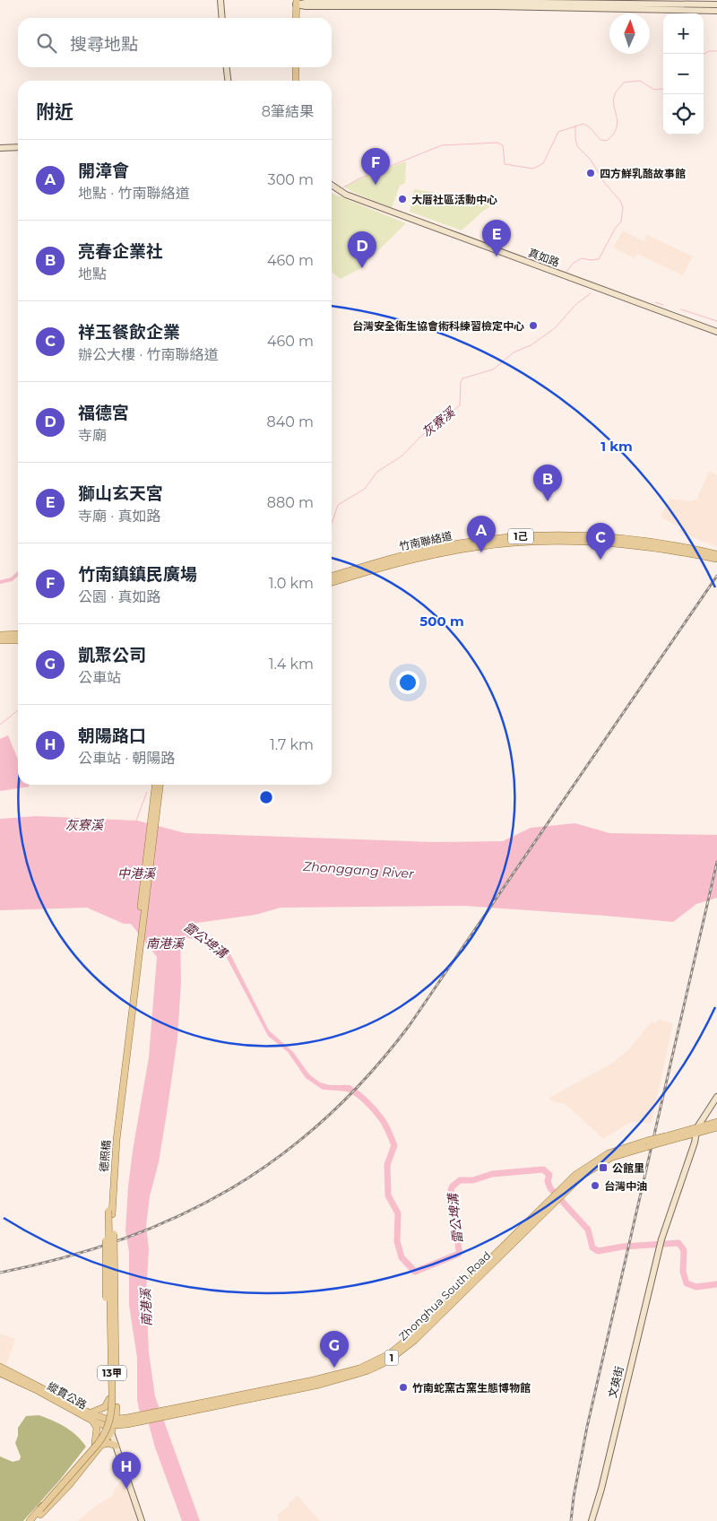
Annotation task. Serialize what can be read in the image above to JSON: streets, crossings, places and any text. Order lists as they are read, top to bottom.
{
  "streets": {
    "main road": [
      "1己",
      "竹南聯絡道",
      "德照橋",
      "Zhonghua South Road",
      "1",
      "13甲",
      "縱貫公路"
    ],
    "street": ["真如路", "文英街"]
  },
  "crossings": [
    ["德照橋", "13甲"],
    ["Zhonghua South Road", "1"],
    ["Zhonghua South Road", "文英街"],
    ["Zhonghua South Road", "縱貫公路"],
    ["1", "文英街"]
  ],
  "water": [
    "灰寮溪",
    "Zhonggang River",
    "中港溪",
    "雷公埤溝",
    "南港溪"
  ],
  "places": {
    "other": [
      "四方鮮乳酪故事館",
      "大厝社區活動中心",
      "台灣安全衛生協會術科練習檢定中心",
      "台灣中油",
      "竹南蛇窯古窯生態博物館"
    ],
    "transit": ["公館里"]
  },
  "north": "top",
  "page": {
    "map_buttons": ["+", "−"],
    "search": "搜尋地點",
    "heading": ["附近", "8筆結果"],
    "list": [
      {
        "mark": "A",
        "name": "開漳會",
        "note": "地點 · 竹南聯絡道",
        "value": "300 m"
      },
      {
        "mark": "B",
        "name": "亮春企業社",
        "note": "地點",
        "value": "460 m"
      },
      {
        "mark": "C",
        "name": "祥玉餐飲企業",
        "note": "辦公大樓 · 竹南聯絡道",
        "value": "460 m"
      },
      {
        "mark": "D",
        "name": "福德宮",
        "note": "寺廟",
        "value": "840 m"
      },
      {
        "mark": "E",
        "name": "獅山玄天宮",
        "note": "寺廟 · 真如路",
        "value": "880 m"
      },
      {
        "mark": "F",
        "name": "竹南鎮鎮民廣場",
        "note": "公園 · 真如路",
        "value": "1.0 km"
      },
      {
        "mark": "G",
        "name": "凱聚公司",
        "note": "公車站",
        "value": "1.4 km"
      },
      {
        "mark": "H",
        "name": "朝陽路口",
        "note": "公車站 · 朝陽路",
        "value": "1.7 km"
      }
    ],
    "pins": [
      "F",
      "E",
      "D",
      "B",
      "A",
      "C",
      "G",
      "H"
    ]
  },
  "rings": ["1 km", "500 m"]
}
